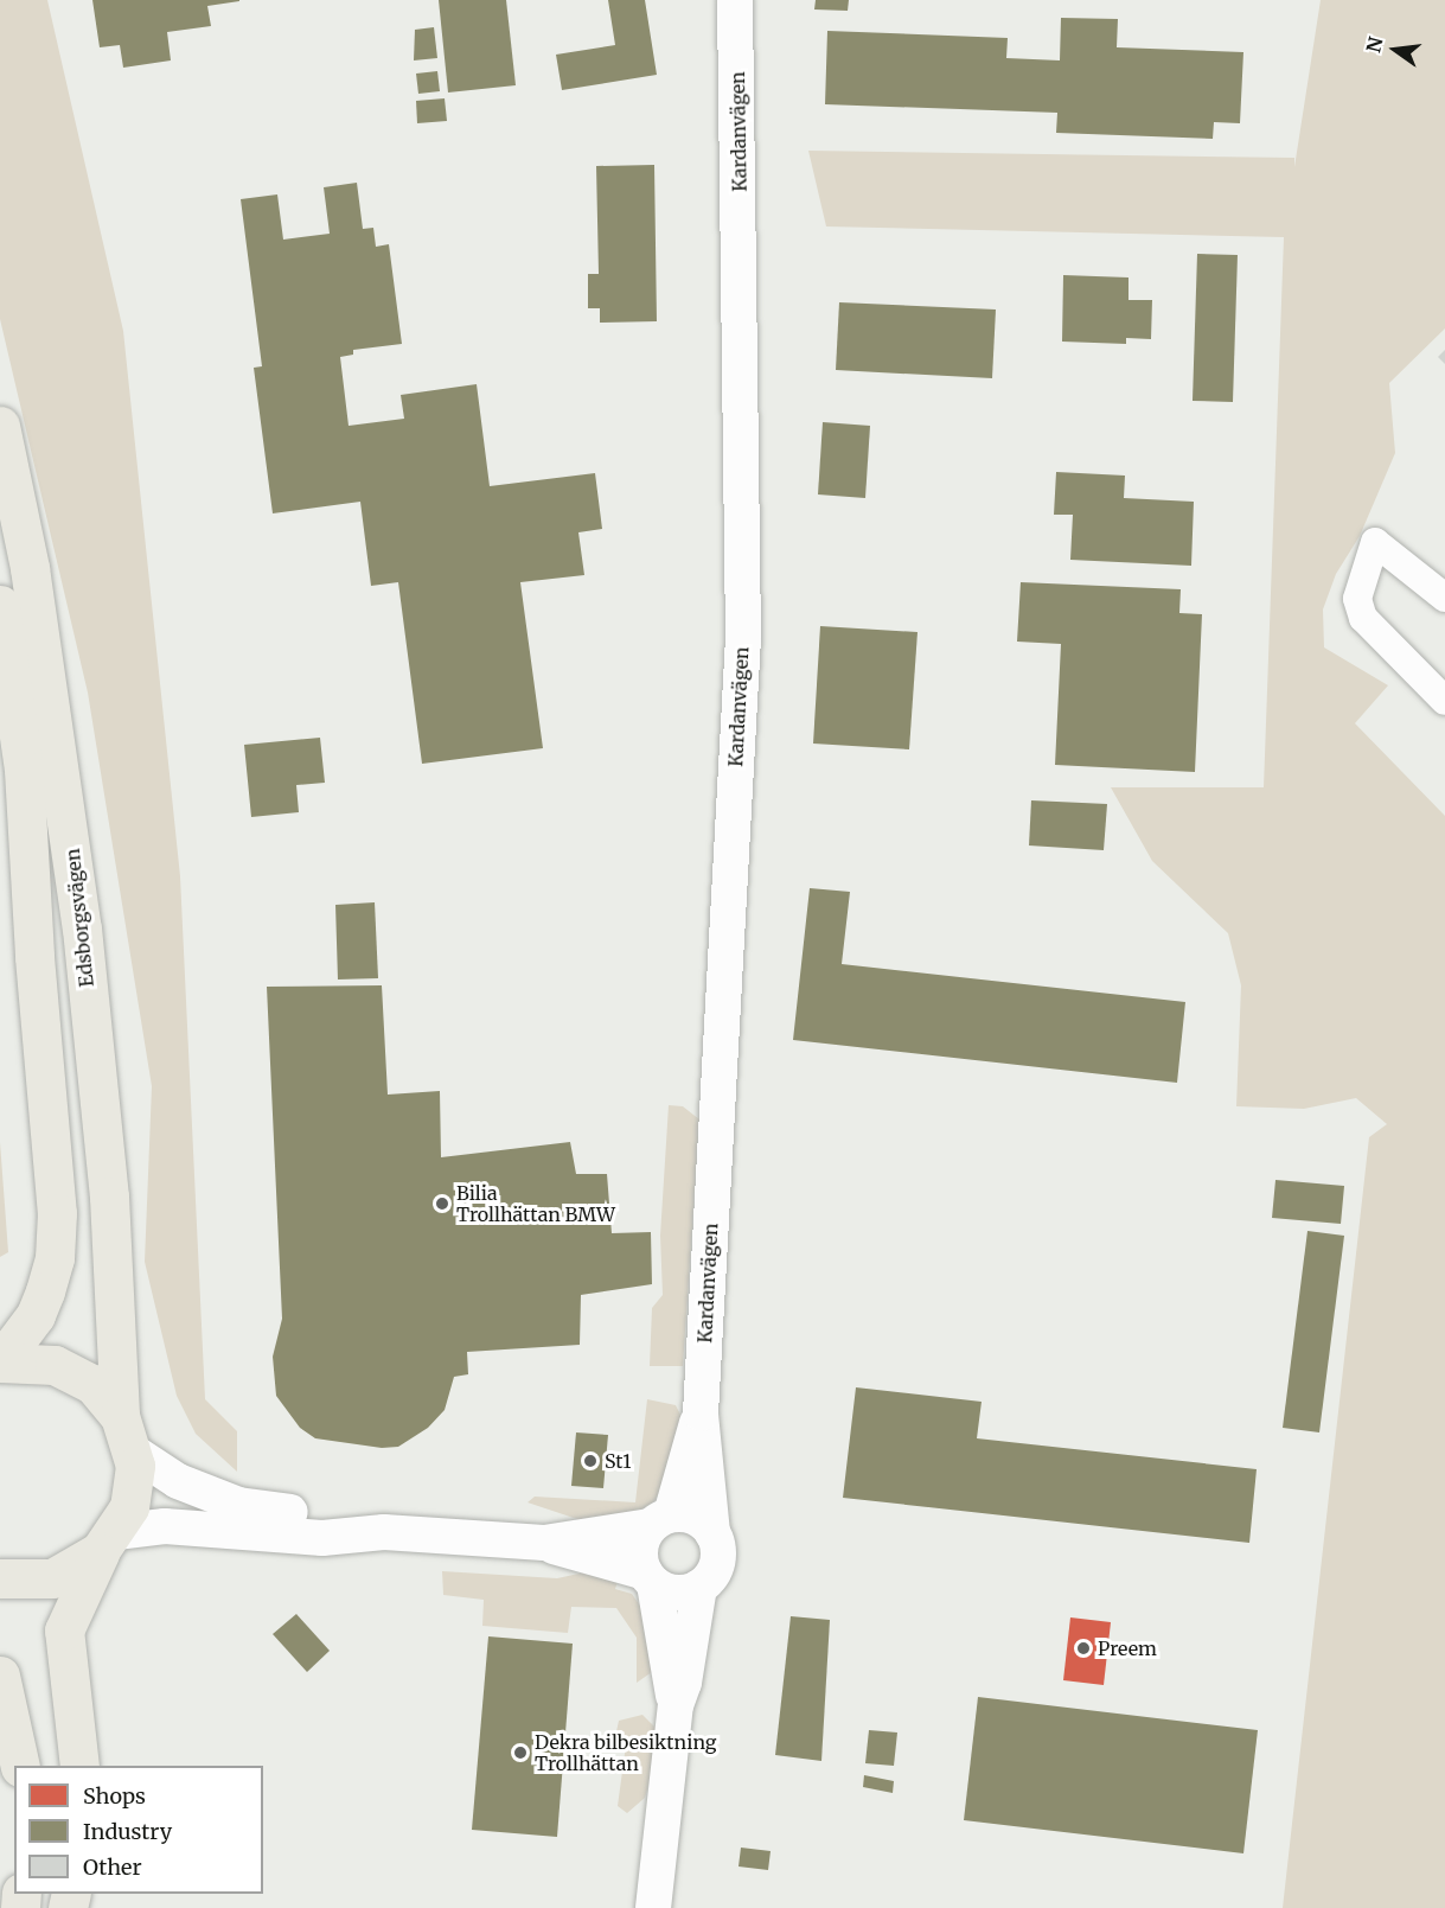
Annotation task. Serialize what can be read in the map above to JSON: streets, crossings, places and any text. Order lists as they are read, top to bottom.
{
  "streets": {
    "highway": ["Edsborgsvägen"],
    "street": ["Kardanvägen"]
  },
  "places": [
    "Bilia Trollhättan BMW",
    "St1",
    "Preem",
    "Dekra bilbesiktning Trollhättan"
  ],
  "legend": ["Shops", "Industry", "Other"],
  "north": "left"
}
